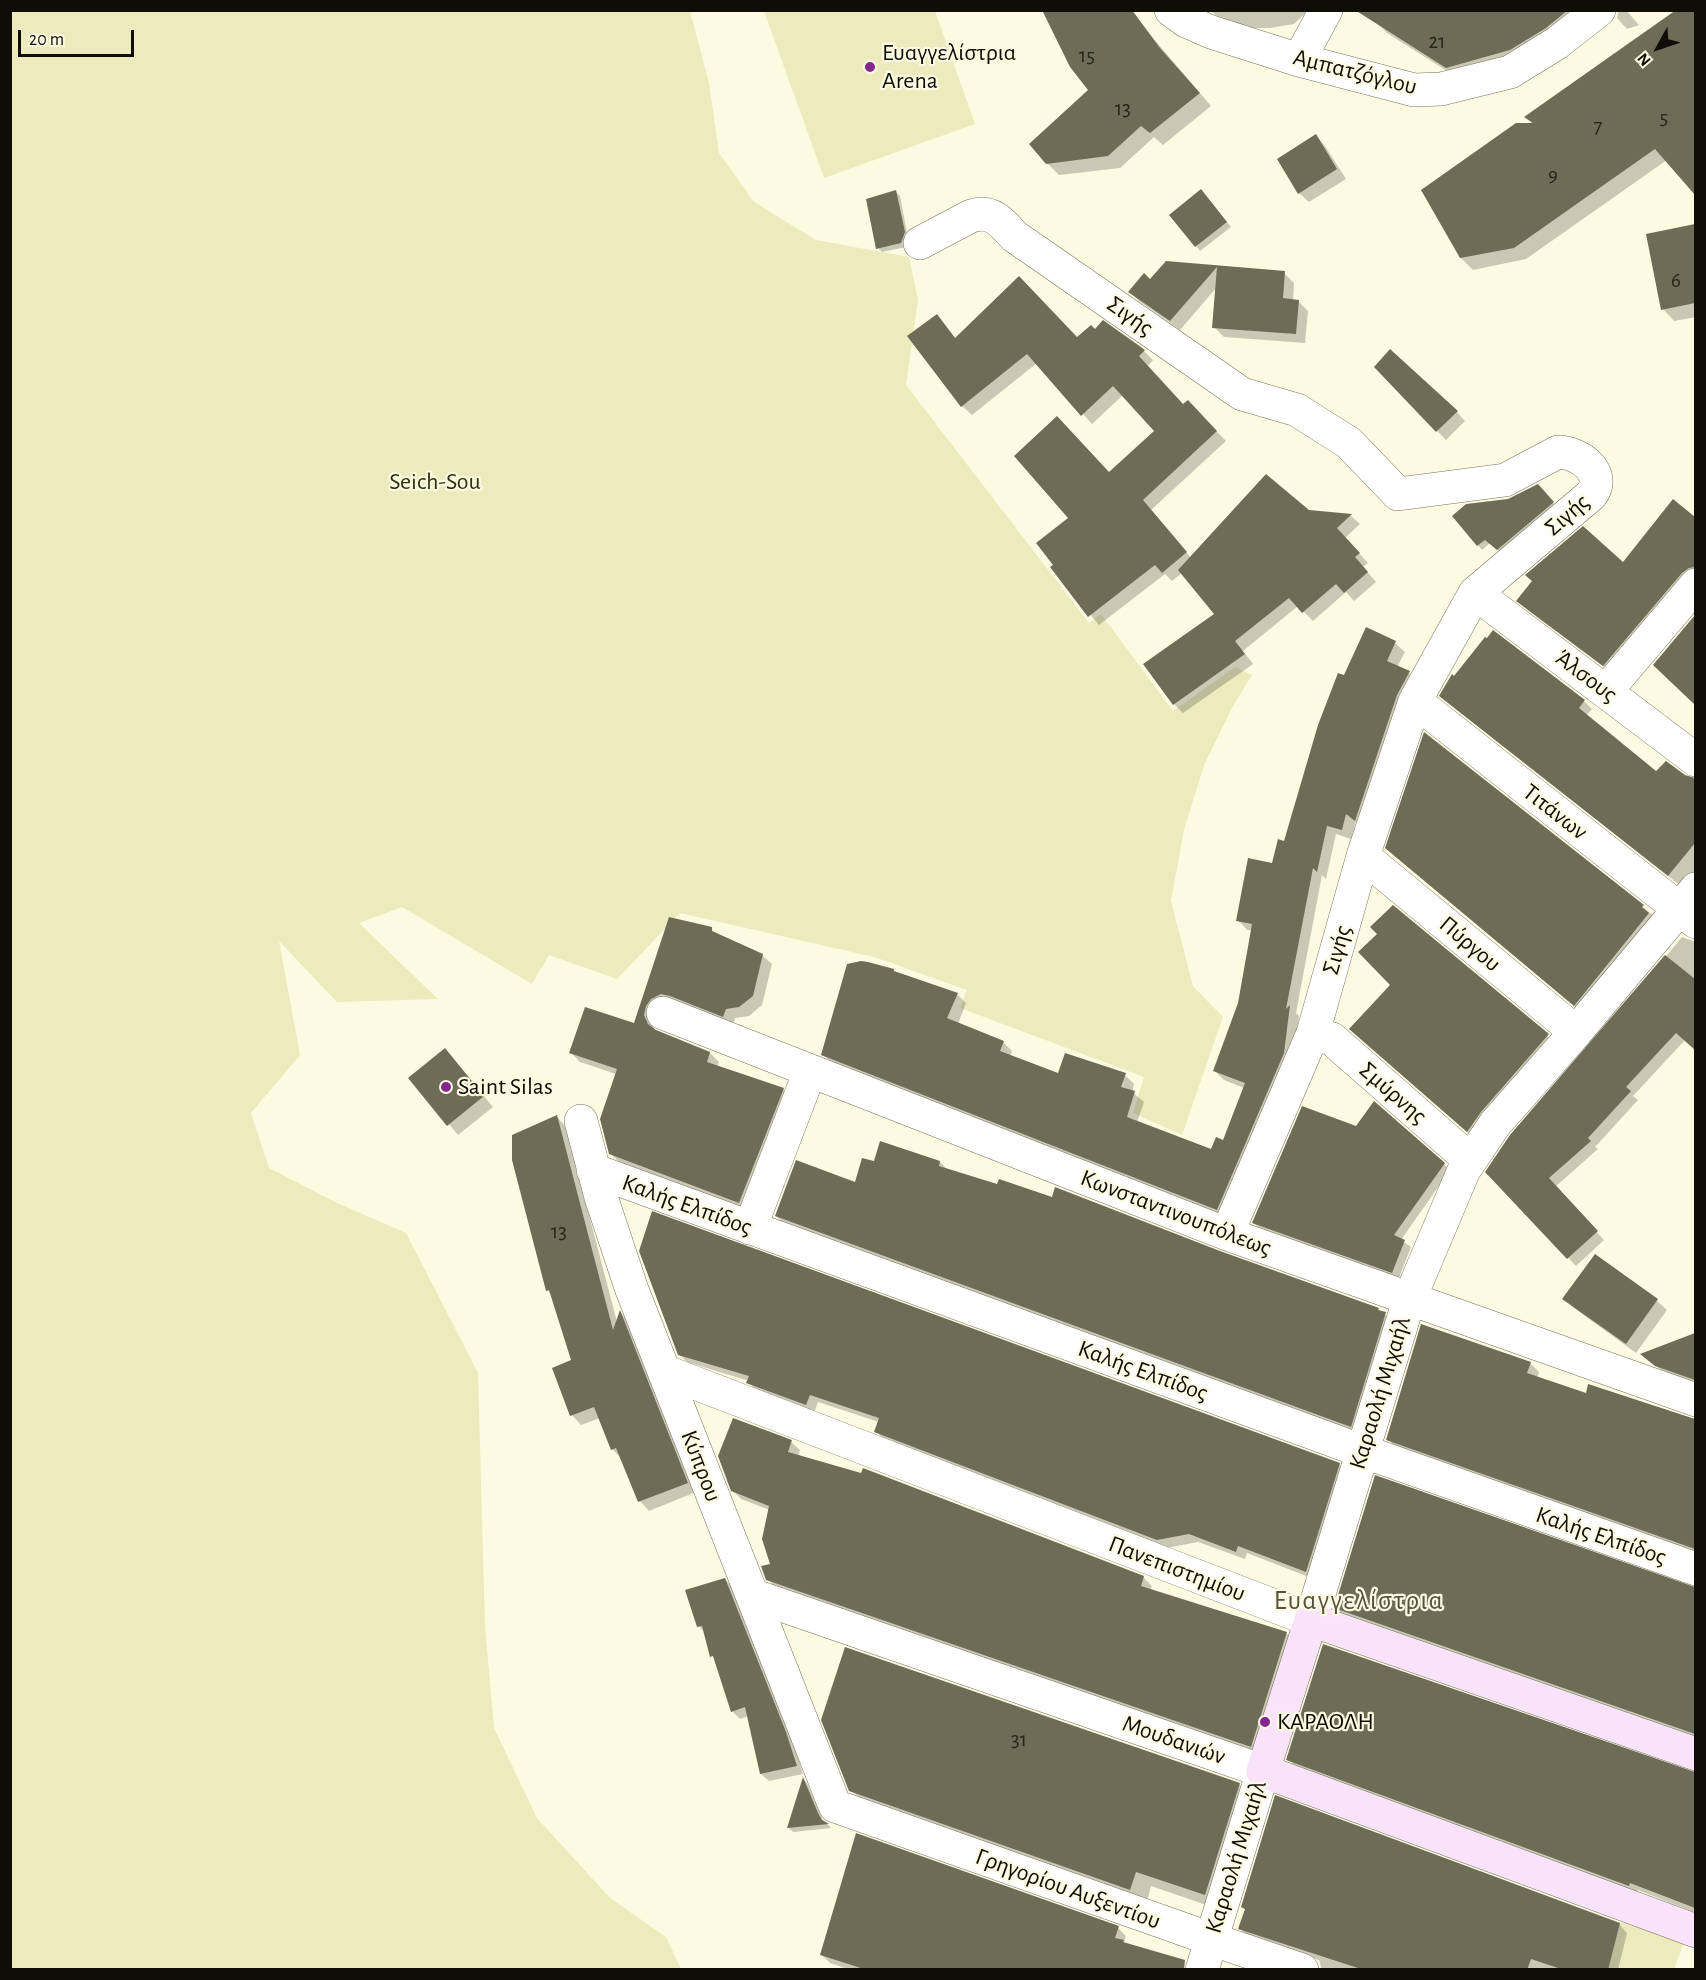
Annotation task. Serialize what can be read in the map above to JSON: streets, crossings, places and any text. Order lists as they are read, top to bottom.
{
  "streets": {
    "street": [
      "Αμπατζόγλου",
      "Σιγής",
      "Άλσους",
      "Τιτάνων",
      "Πύργου",
      "Σμύρνης",
      "Καλής Ελπίδος",
      "Κωνσταντινουπόλεως",
      "Καραολή Μιχαήλ",
      "Κύπρου",
      "Πανεπιστημίου",
      "Μουδανιών",
      "Γρηγορίου Αυξεντίου"
    ]
  },
  "crossings": [
    ["Σιγής", "Άλσους"],
    ["Σιγής", "Τιτάνων"],
    ["Σιγής", "Πύργου"],
    ["Σιγής", "Σμύρνης"],
    ["Σιγής", "Κωνσταντινουπόλεως"],
    ["Τιτάνων", "Καραολή Μιχαήλ"],
    ["Πύργου", "Καραολή Μιχαήλ"],
    ["Σμύρνης", "Καραολή Μιχαήλ"],
    ["Καλής Ελπίδος", "Καραολή Μιχαήλ"],
    ["Καλής Ελπίδος", "Κύπρου"],
    ["Κωνσταντινουπόλεως", "Καραολή Μιχαήλ"],
    ["Καραολή Μιχαήλ", "Πανεπιστημίου"],
    ["Καραολή Μιχαήλ", "Μουδανιών"],
    ["Καραολή Μιχαήλ", "Γρηγορίου Αυξεντίου"],
    ["Κύπρου", "Πανεπιστημίου"],
    ["Κύπρου", "Μουδανιών"],
    ["Κύπρου", "Γρηγορίου Αυξεντίου"]
  ],
  "districts": ["Ευαγγελίστρια"],
  "parks": ["Seich-Sou"],
  "places": ["Ευαγγελίστρια Arena", "Saint Silas", "ΚΑΡΑΟΛΗ"],
  "house_numbers": [
    "21",
    "15",
    "13",
    "5",
    "7",
    "9",
    "6",
    "13",
    "31"
  ],
  "scale_bar": "20 m",
  "north": "bottom left"
}
